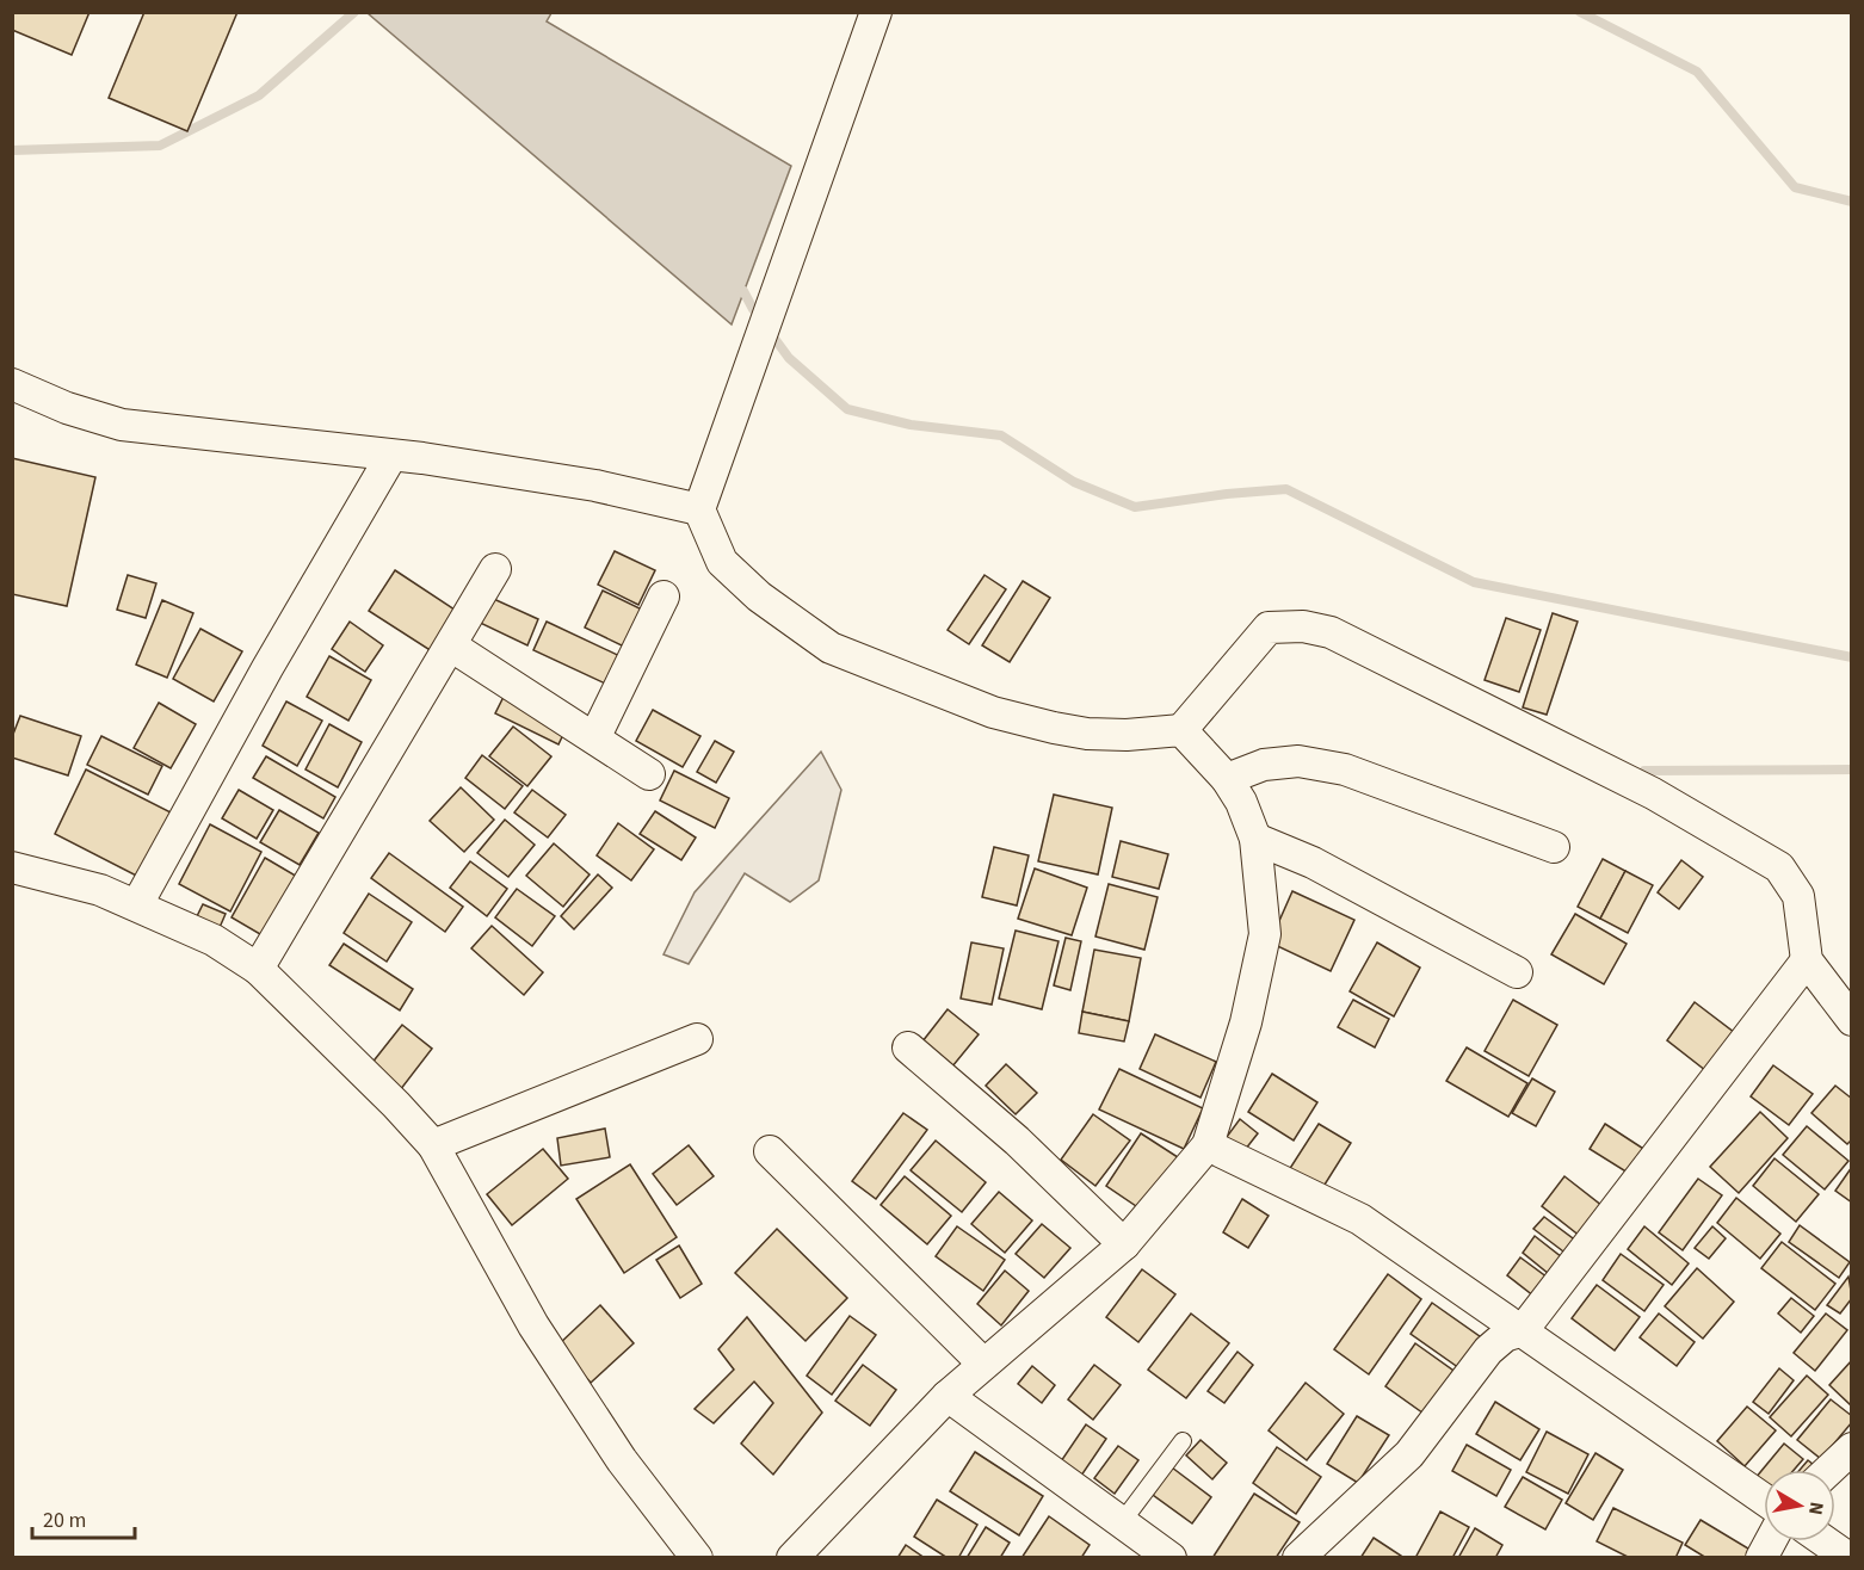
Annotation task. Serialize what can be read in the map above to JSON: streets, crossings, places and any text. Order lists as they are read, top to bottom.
{
  "scale_bar": "20 m",
  "north": "right"
}
